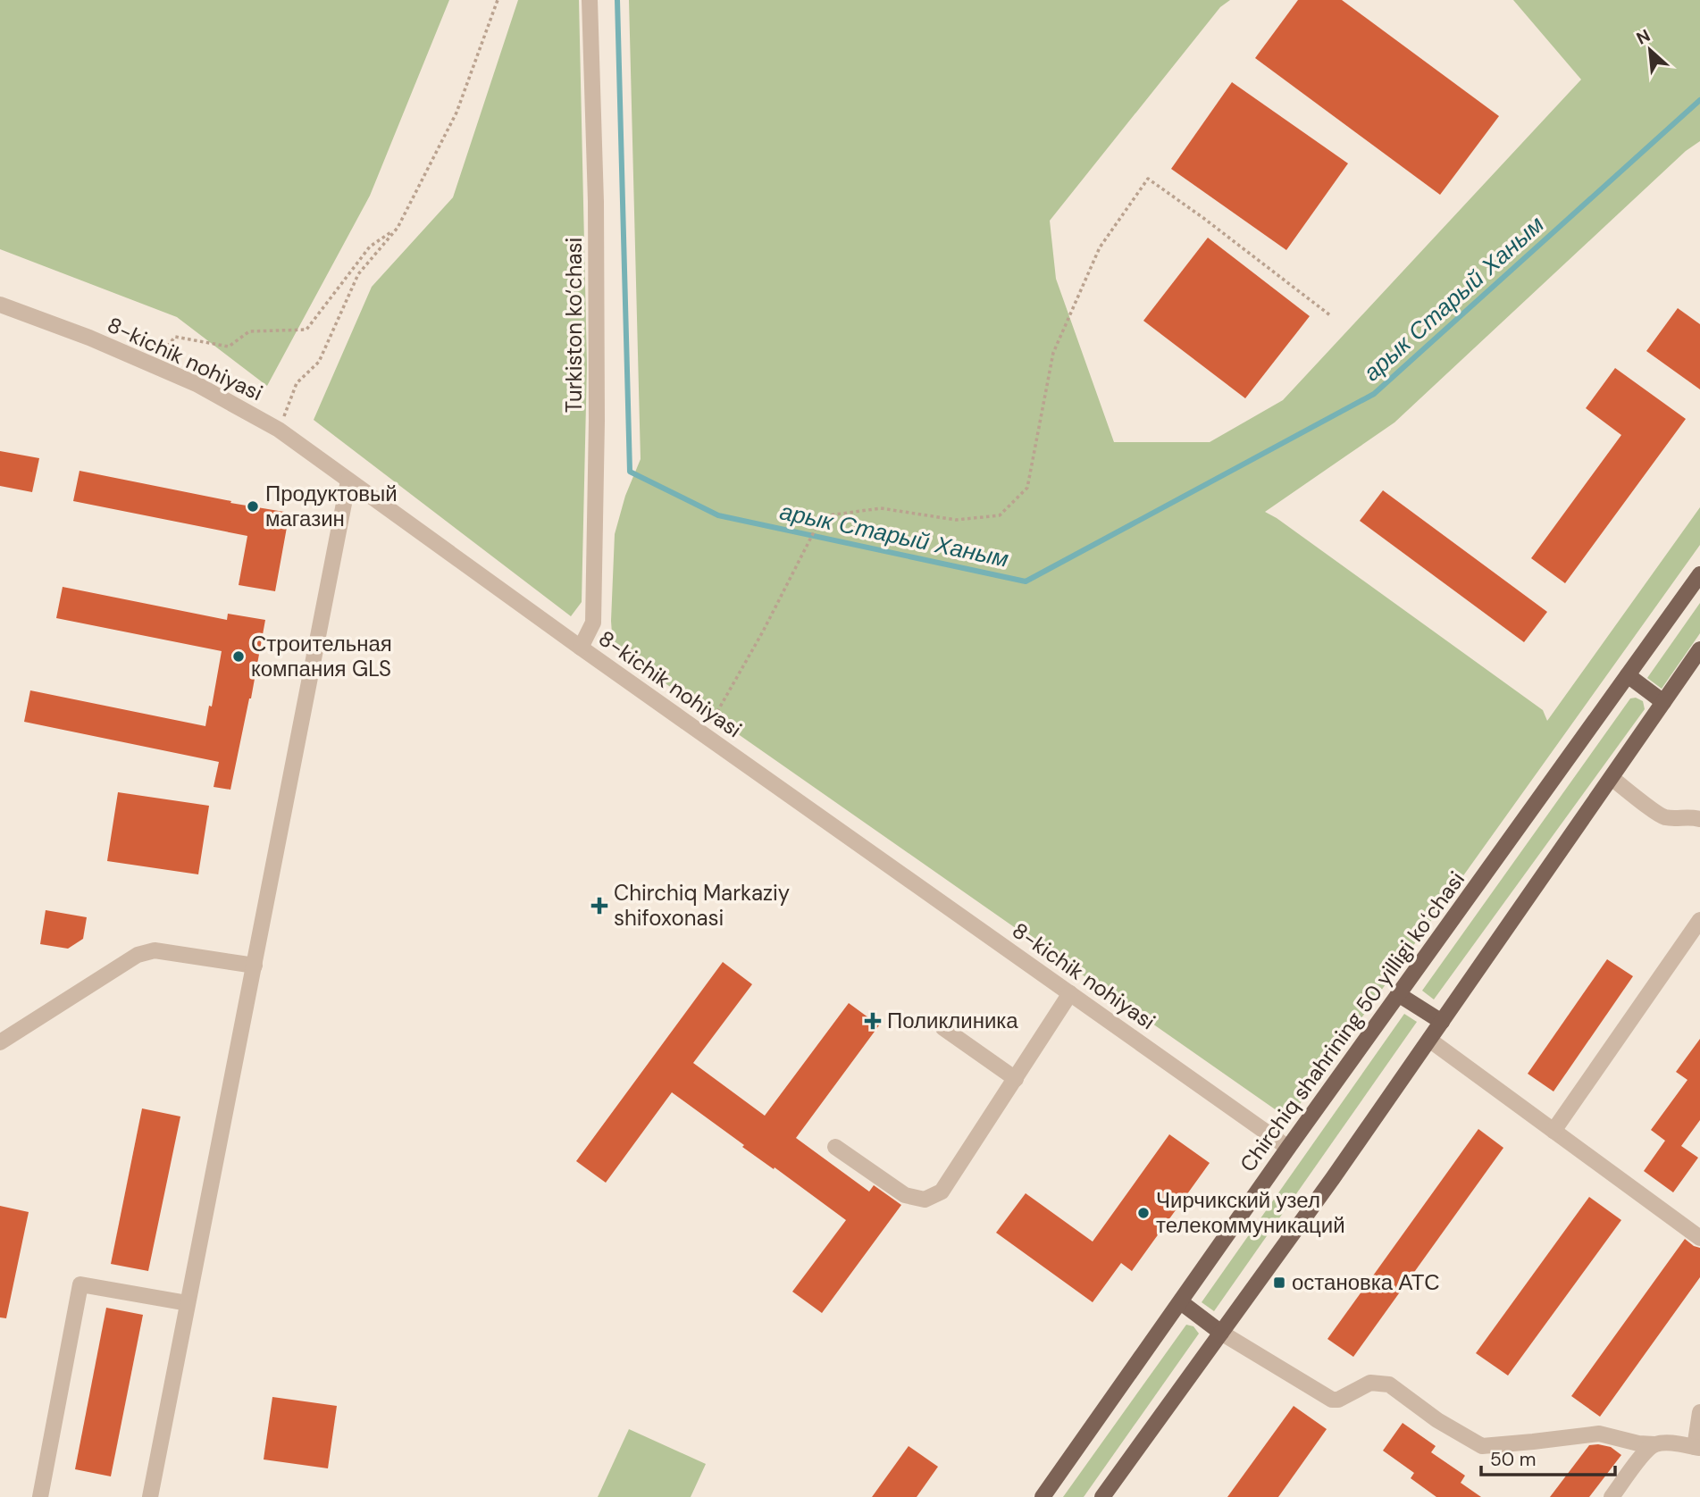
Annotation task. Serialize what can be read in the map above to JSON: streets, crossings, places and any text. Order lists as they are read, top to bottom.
{
  "streets": {
    "main road": ["Chirchiq shahrining 50 yilligi koʻchasi"],
    "street": ["Turkiston ko‘chasi", "8-kichik nohiyasi"]
  },
  "crossings": [
    ["Turkiston ko‘chasi", "8-kichik nohiyasi"],
    ["8-kichik nohiyasi", "Chirchiq shahrining 50 yilligi koʻchasi"]
  ],
  "water": ["арык Старый Ханым"],
  "places": {
    "other": ["Продуктовый магазин", "Строительная компания GLS", "Чирчикский узел телекоммуникаций"],
    "health": ["Chirchiq Markaziy shifoxonasi", "Поликлиника"],
    "transit": ["остановка АТС"]
  },
  "scale_bar": "50 m",
  "north": "top left"
}
